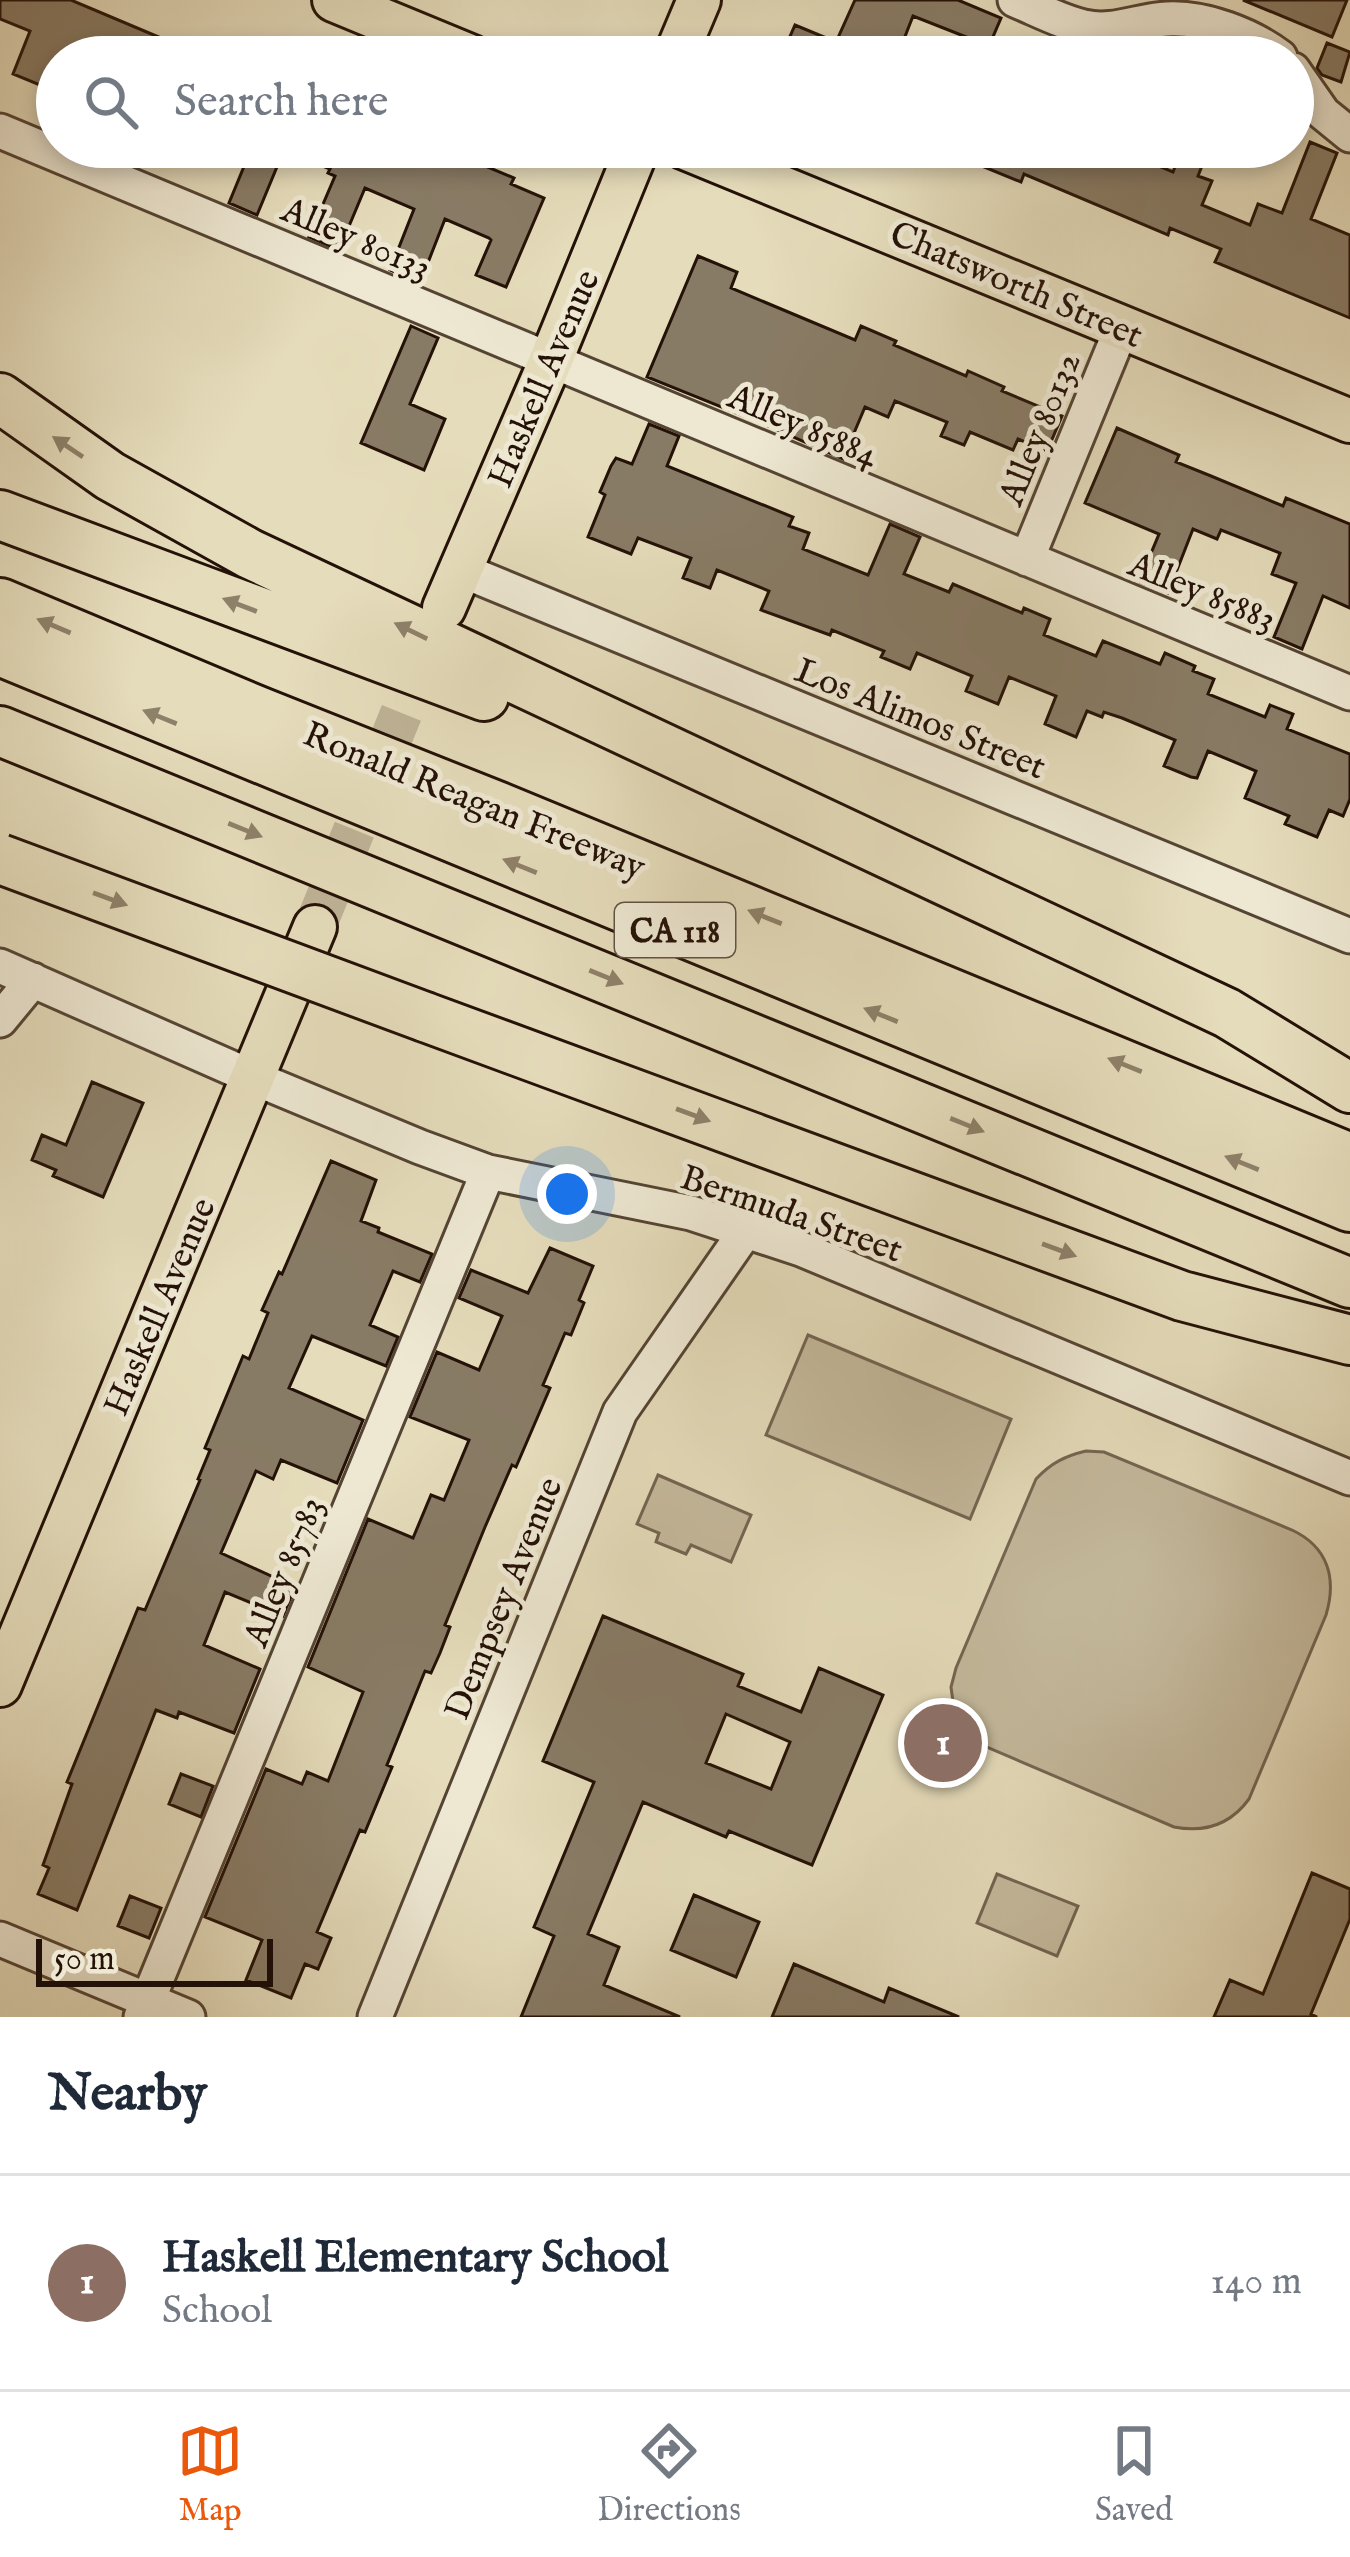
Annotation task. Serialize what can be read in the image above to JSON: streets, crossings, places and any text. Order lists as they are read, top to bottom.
{
  "streets": {
    "highway": ["Ronald Reagan Freeway", "CA 118"],
    "main road": ["Chatsworth Street", "Haskell Avenue"],
    "street": [
      "Alley 80133",
      "Alley 85884",
      "Alley 80132",
      "Alley 85883",
      "Los Alimos Street",
      "Bermuda Street",
      "Alley 85783",
      "Dempsey Avenue"
    ]
  },
  "crossings": [
    ["Alley 80133", "Haskell Avenue"],
    ["Alley 80133", "Alley 85884"],
    ["Chatsworth Street", "Alley 80132"],
    ["Haskell Avenue", "Alley 85884"],
    ["Haskell Avenue", "Los Alimos Street"],
    ["Haskell Avenue", "Bermuda Street"],
    ["Alley 85884", "Alley 80132"],
    ["Alley 85884", "Alley 85883"],
    ["Alley 80132", "Alley 85883"],
    ["Bermuda Street", "Alley 85783"],
    ["Bermuda Street", "Dempsey Avenue"]
  ],
  "scale_bar": "50 m",
  "page": {
    "search": "Search here",
    "pins": "1",
    "scale": "50 m",
    "heading": "Nearby",
    "list": [
      {
        "mark": "1",
        "name": "Haskell Elementary School",
        "note": "School",
        "value": "140 m"
      }
    ],
    "nav": ["Map", "Directions", "Saved"]
  }
}
